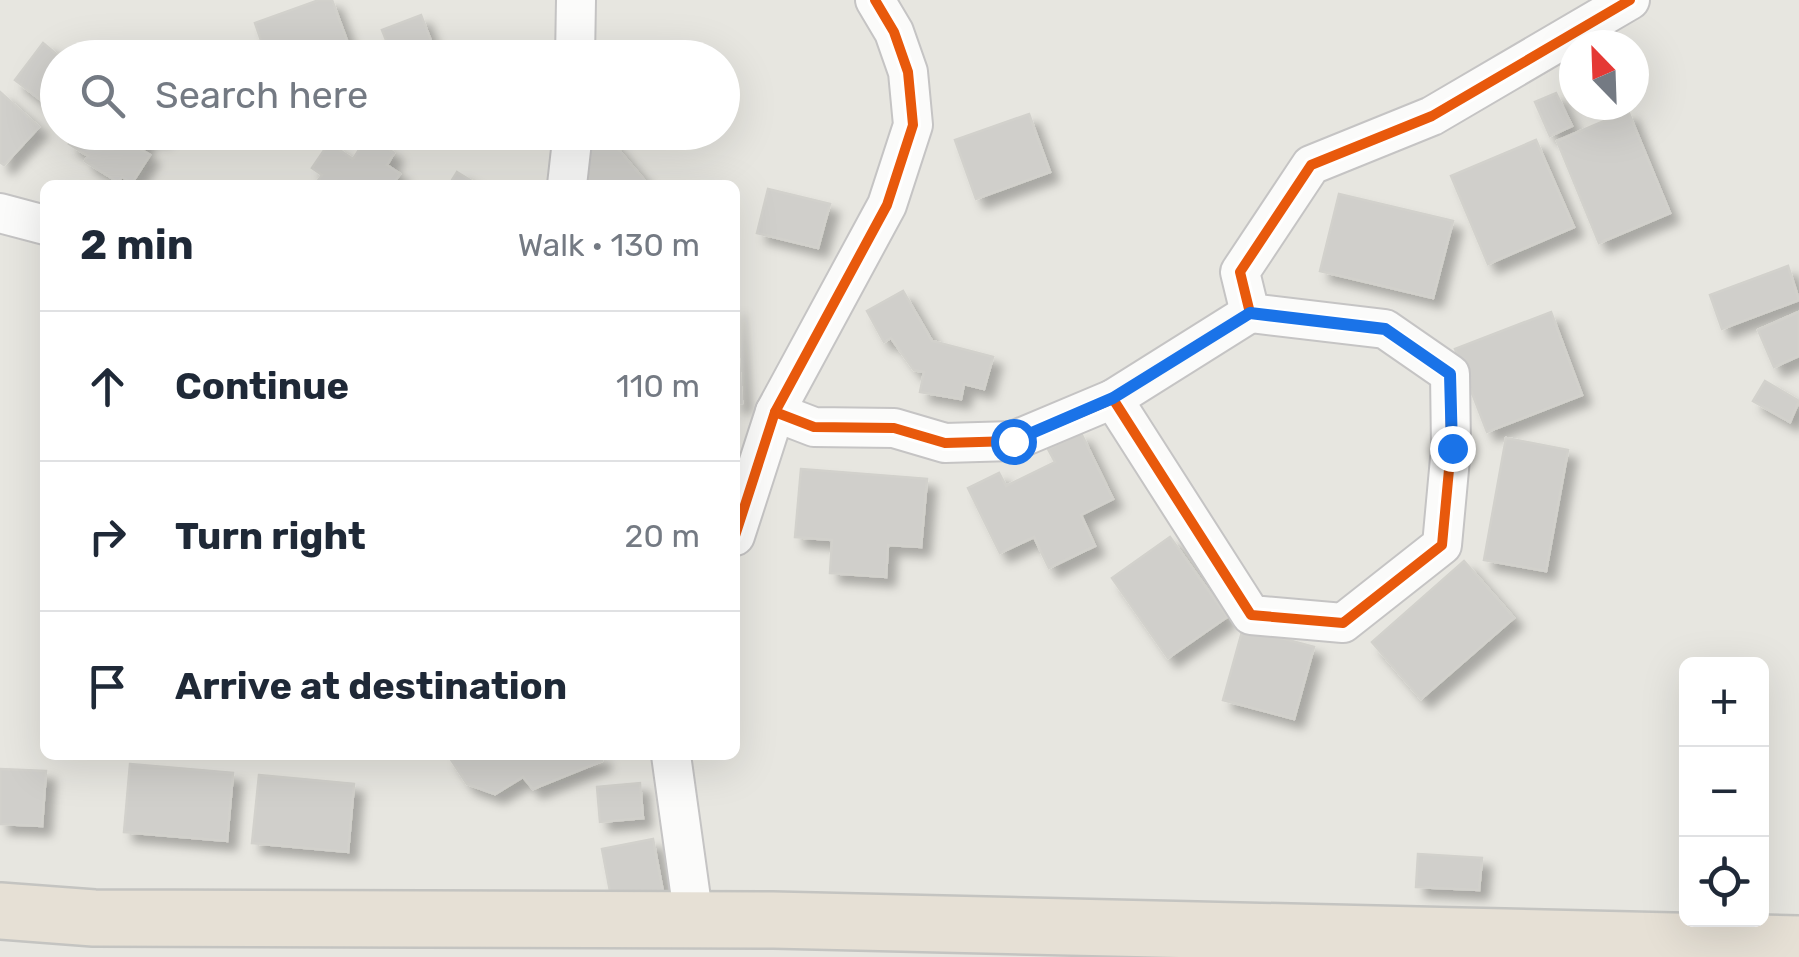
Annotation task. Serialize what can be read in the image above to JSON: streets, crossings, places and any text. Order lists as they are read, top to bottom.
{
  "north": "top left",
  "page": {
    "search": "Search here",
    "heading": ["2 min", "Walk · 130 m"],
    "list": [
      ["Continue", "110 m"],
      ["Turn right", "20 m"],
      "Arrive at destination"
    ],
    "map_buttons": ["+", "−"]
  }
}
